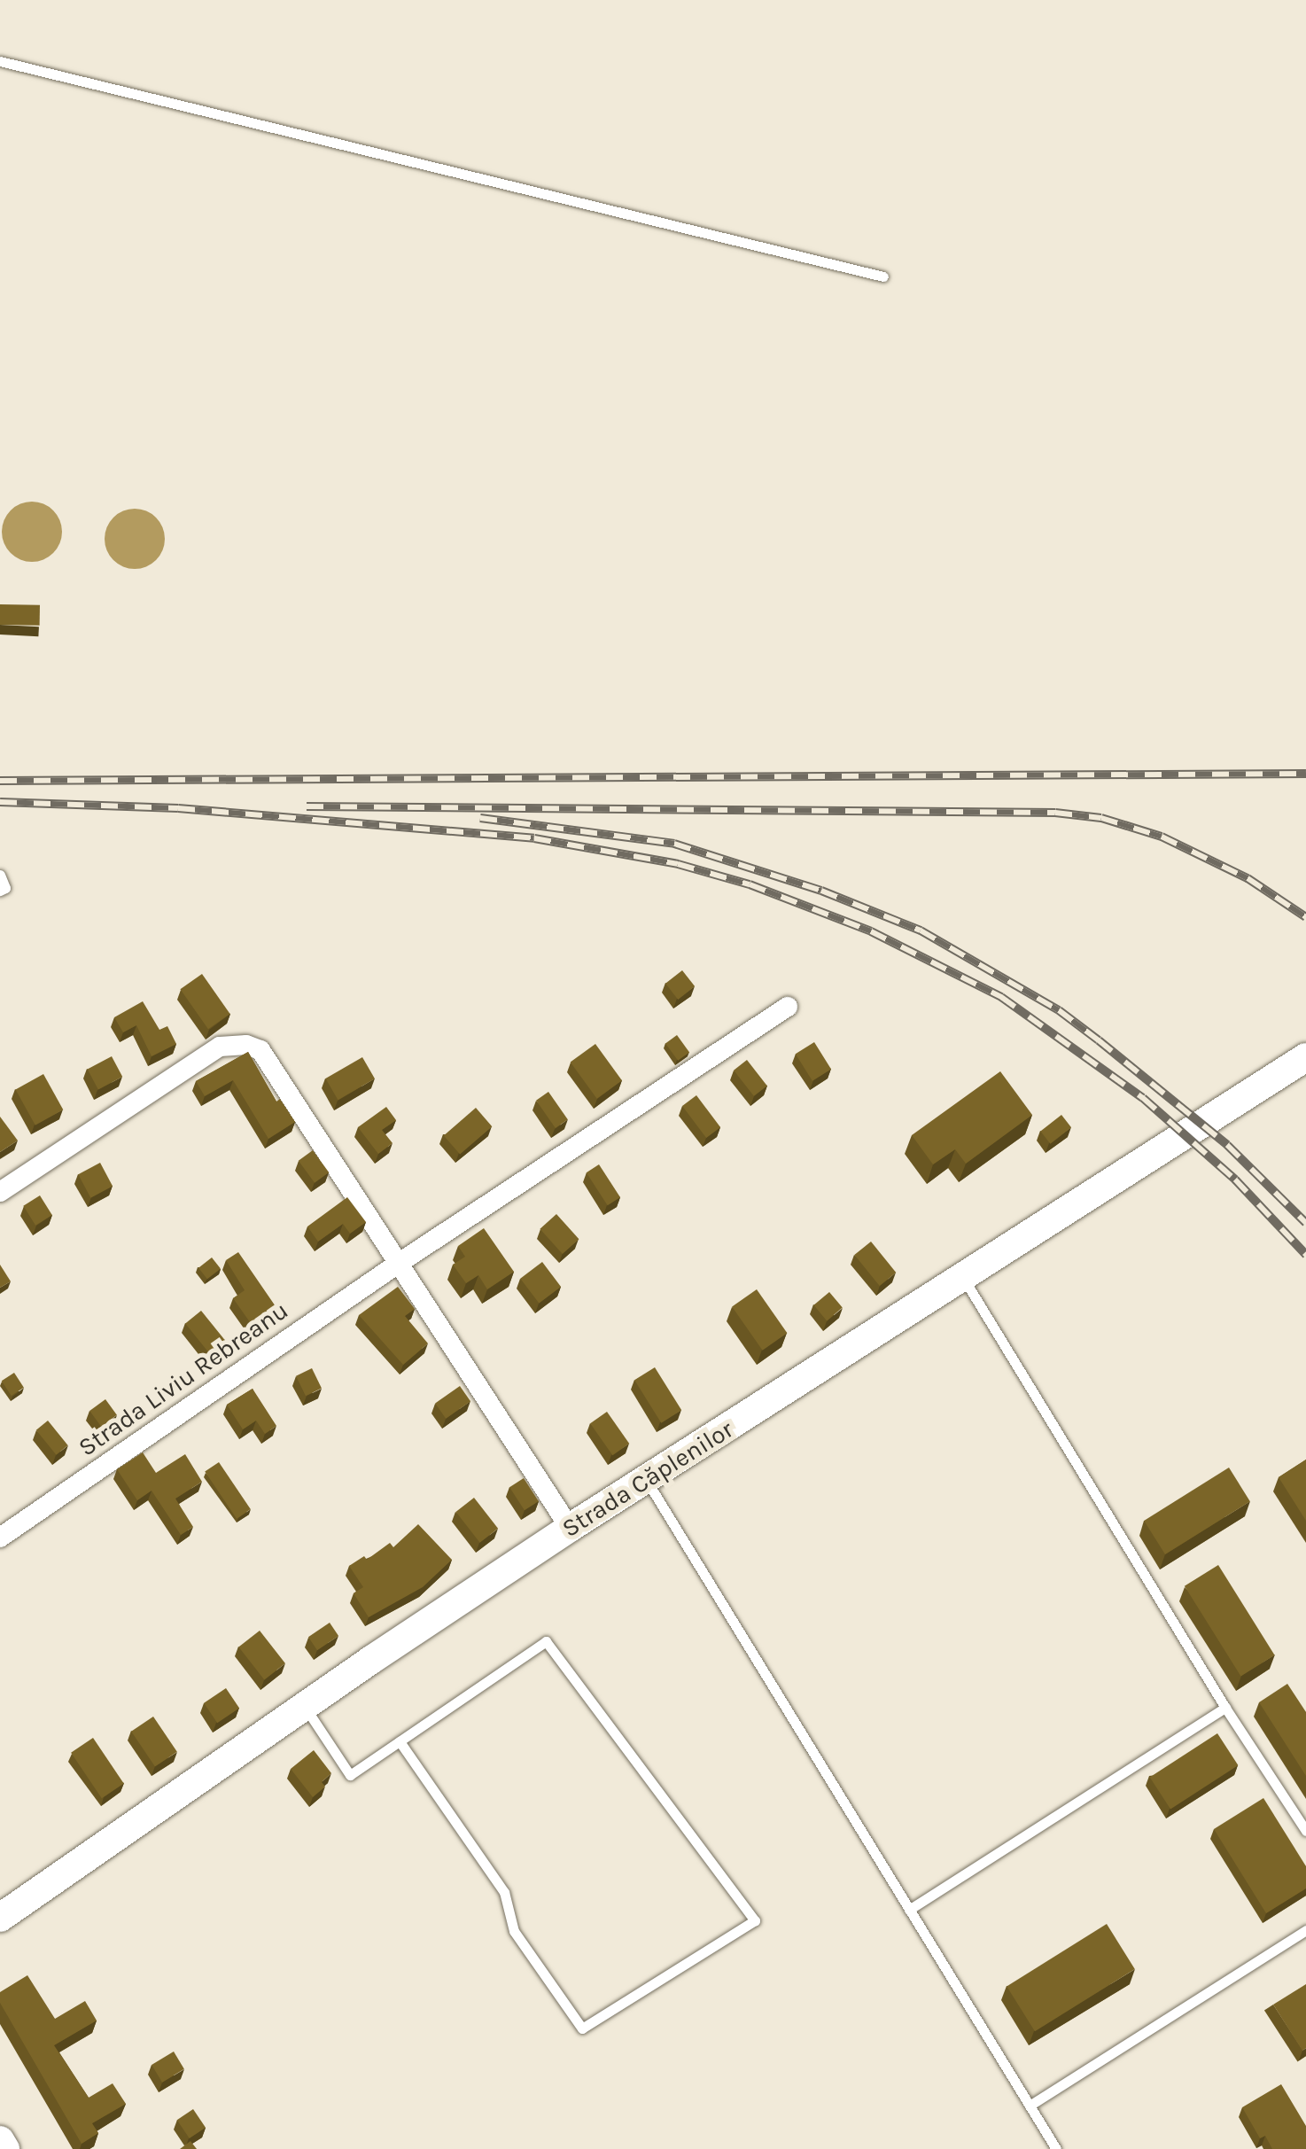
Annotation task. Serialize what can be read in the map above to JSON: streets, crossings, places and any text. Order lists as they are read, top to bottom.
{
  "streets": {
    "street": ["Strada Liviu Rebreanu", "Strada Căplenilor"]
  }
}
